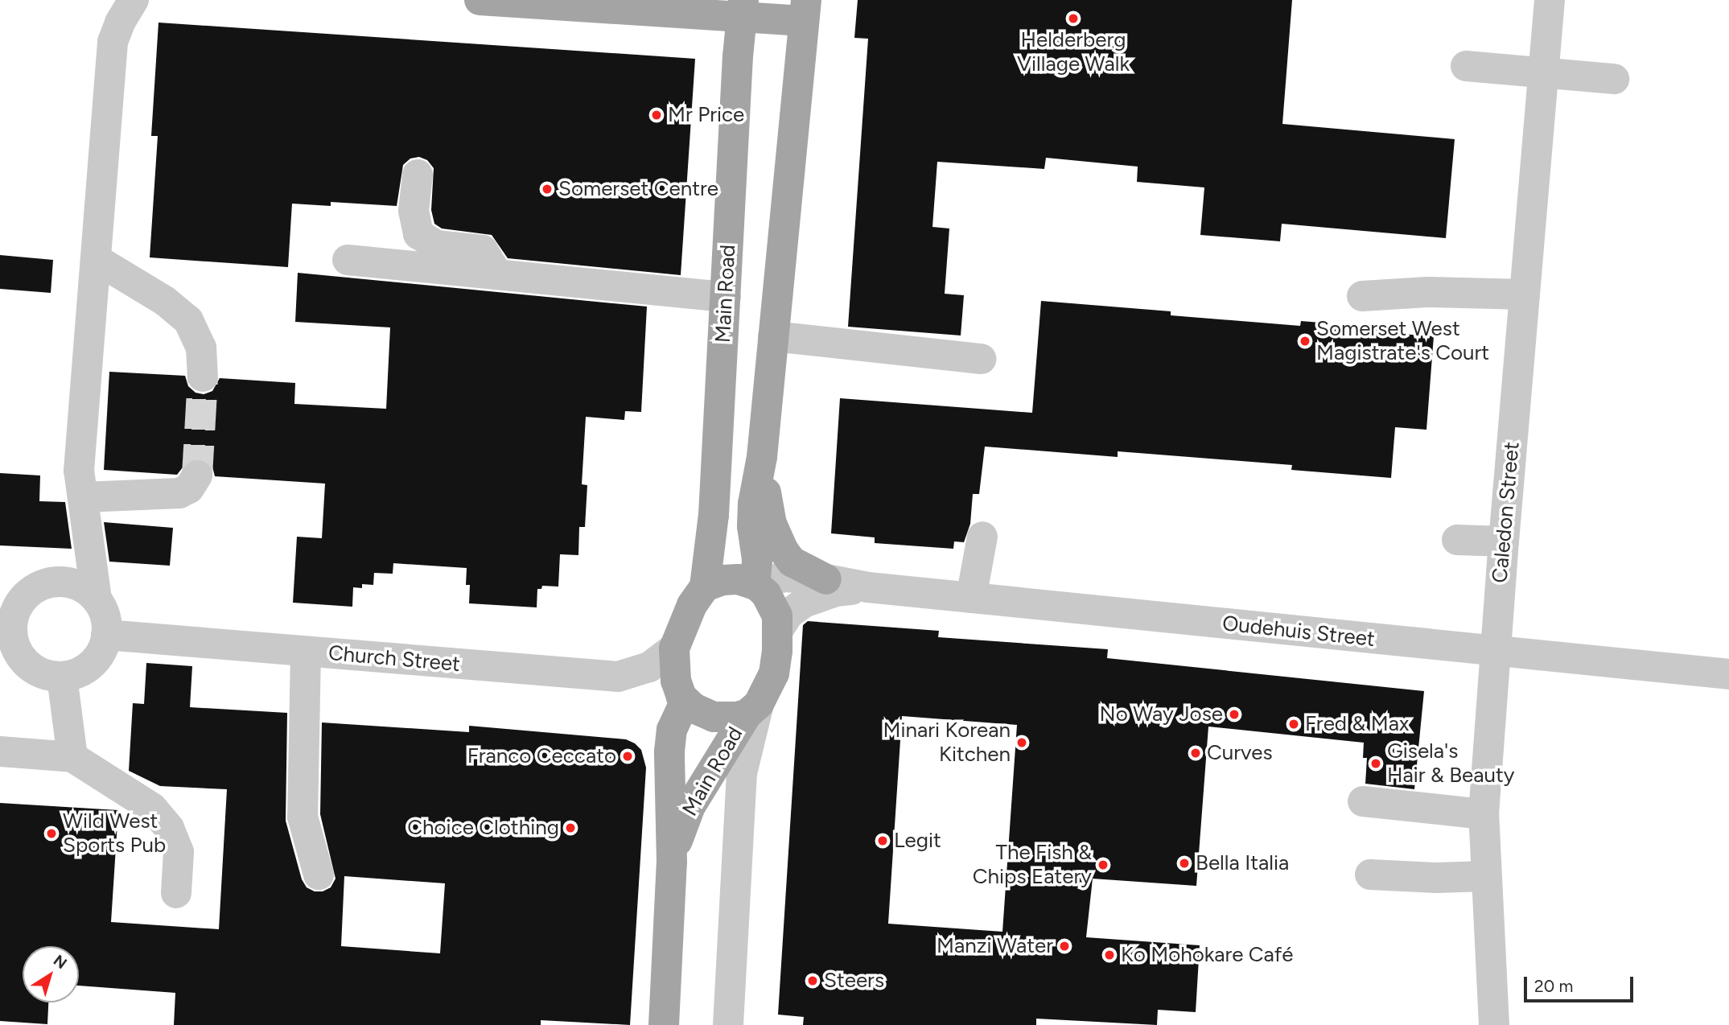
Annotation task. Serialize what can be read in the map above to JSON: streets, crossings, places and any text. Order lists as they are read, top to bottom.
{
  "streets": {
    "main road": ["Main Road"],
    "street": ["Caledon Street", "Oudehuis Street", "Church Street"]
  },
  "crossings": [
    ["Main Road", "Oudehuis Street"],
    ["Main Road", "Church Street"],
    ["Caledon Street", "Oudehuis Street"],
    ["Oudehuis Street", "Church Street"]
  ],
  "places": [
    "Helderberg Village Walk",
    "Mr Price",
    "Somerset Centre",
    "Somerset West Magistrate's Court",
    "No Way Jose",
    "Fred & Max",
    "Minari Korean Kitchen",
    "Curves",
    "Franco Ceccato",
    "Gisela's Hair & Beauty",
    "Choice Clothing",
    "Wild West Sports Pub",
    "Legit",
    "Bella Italia",
    "The Fish & Chips Eatery",
    "Manzi Water",
    "Ko Mohokare Café",
    "Steers"
  ],
  "scale_bar": "20 m",
  "north": "top right"
}
